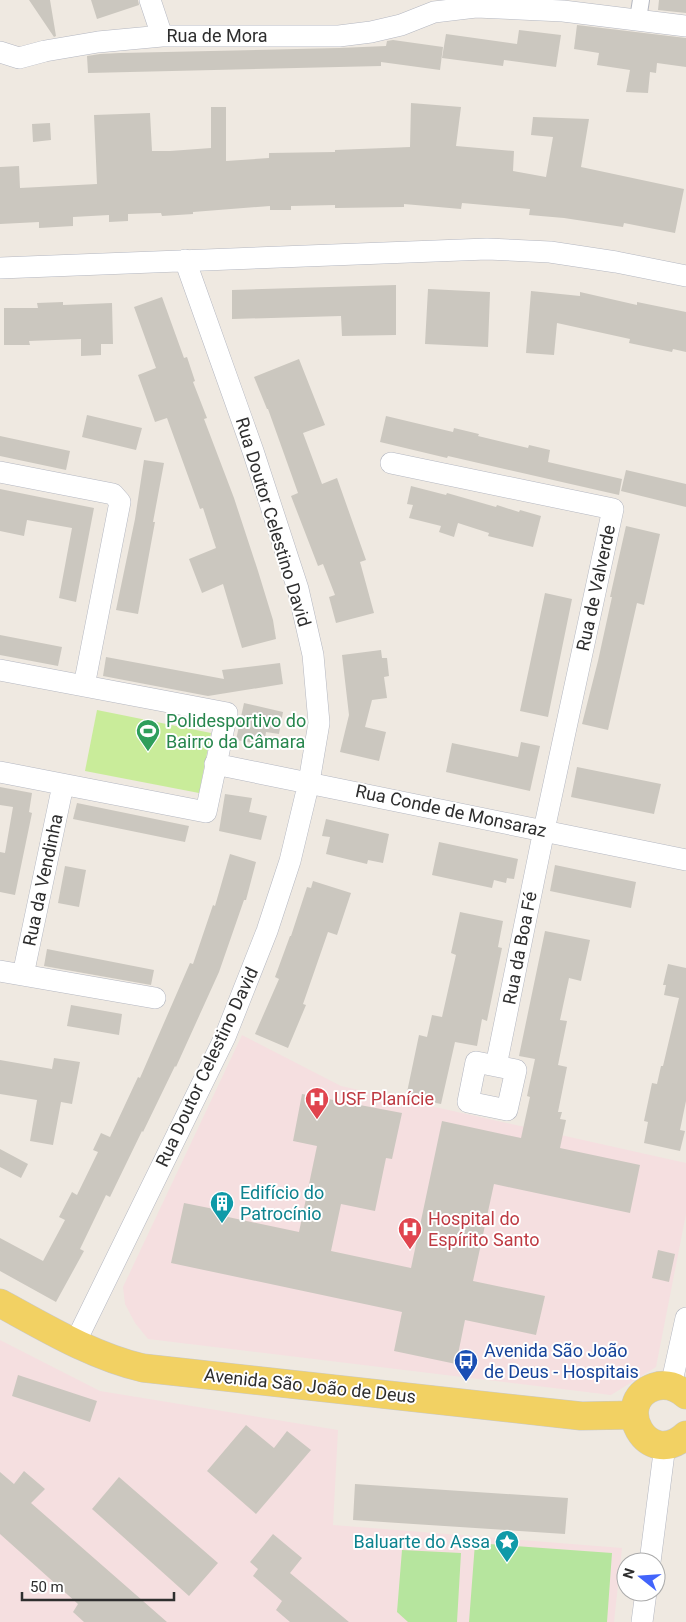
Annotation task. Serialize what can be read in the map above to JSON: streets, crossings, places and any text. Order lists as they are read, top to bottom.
{
  "streets": {
    "main road": ["Avenida São João de Deus"],
    "street": [
      "Rua de Mora",
      "Rua Doutor Celestino David",
      "Rua de Valverde",
      "Rua Conde de Monsaraz",
      "Rua da Vendinha",
      "Rua da Boa Fé"
    ]
  },
  "crossings": [
    ["Rua Doutor Celestino David", "Rua Conde de Monsaraz"],
    ["Rua Doutor Celestino David", "Avenida São João de Deus"],
    ["Rua de Valverde", "Rua Conde de Monsaraz"],
    ["Rua de Valverde", "Rua da Boa Fé"],
    ["Rua Conde de Monsaraz", "Rua da Boa Fé"]
  ],
  "places": {
    "sports": ["Polidesportivo do Bairro da Câmara"],
    "hospital": ["USF Planície", "Hospital do Espírito Santo"],
    "building": ["Edifício do Patrocínio"],
    "bus stop": ["Avenida São João de Deus - Hospitais"],
    "place": ["Baluarte do Assa"]
  },
  "scale_bar": "50 m",
  "north": "left"
}
